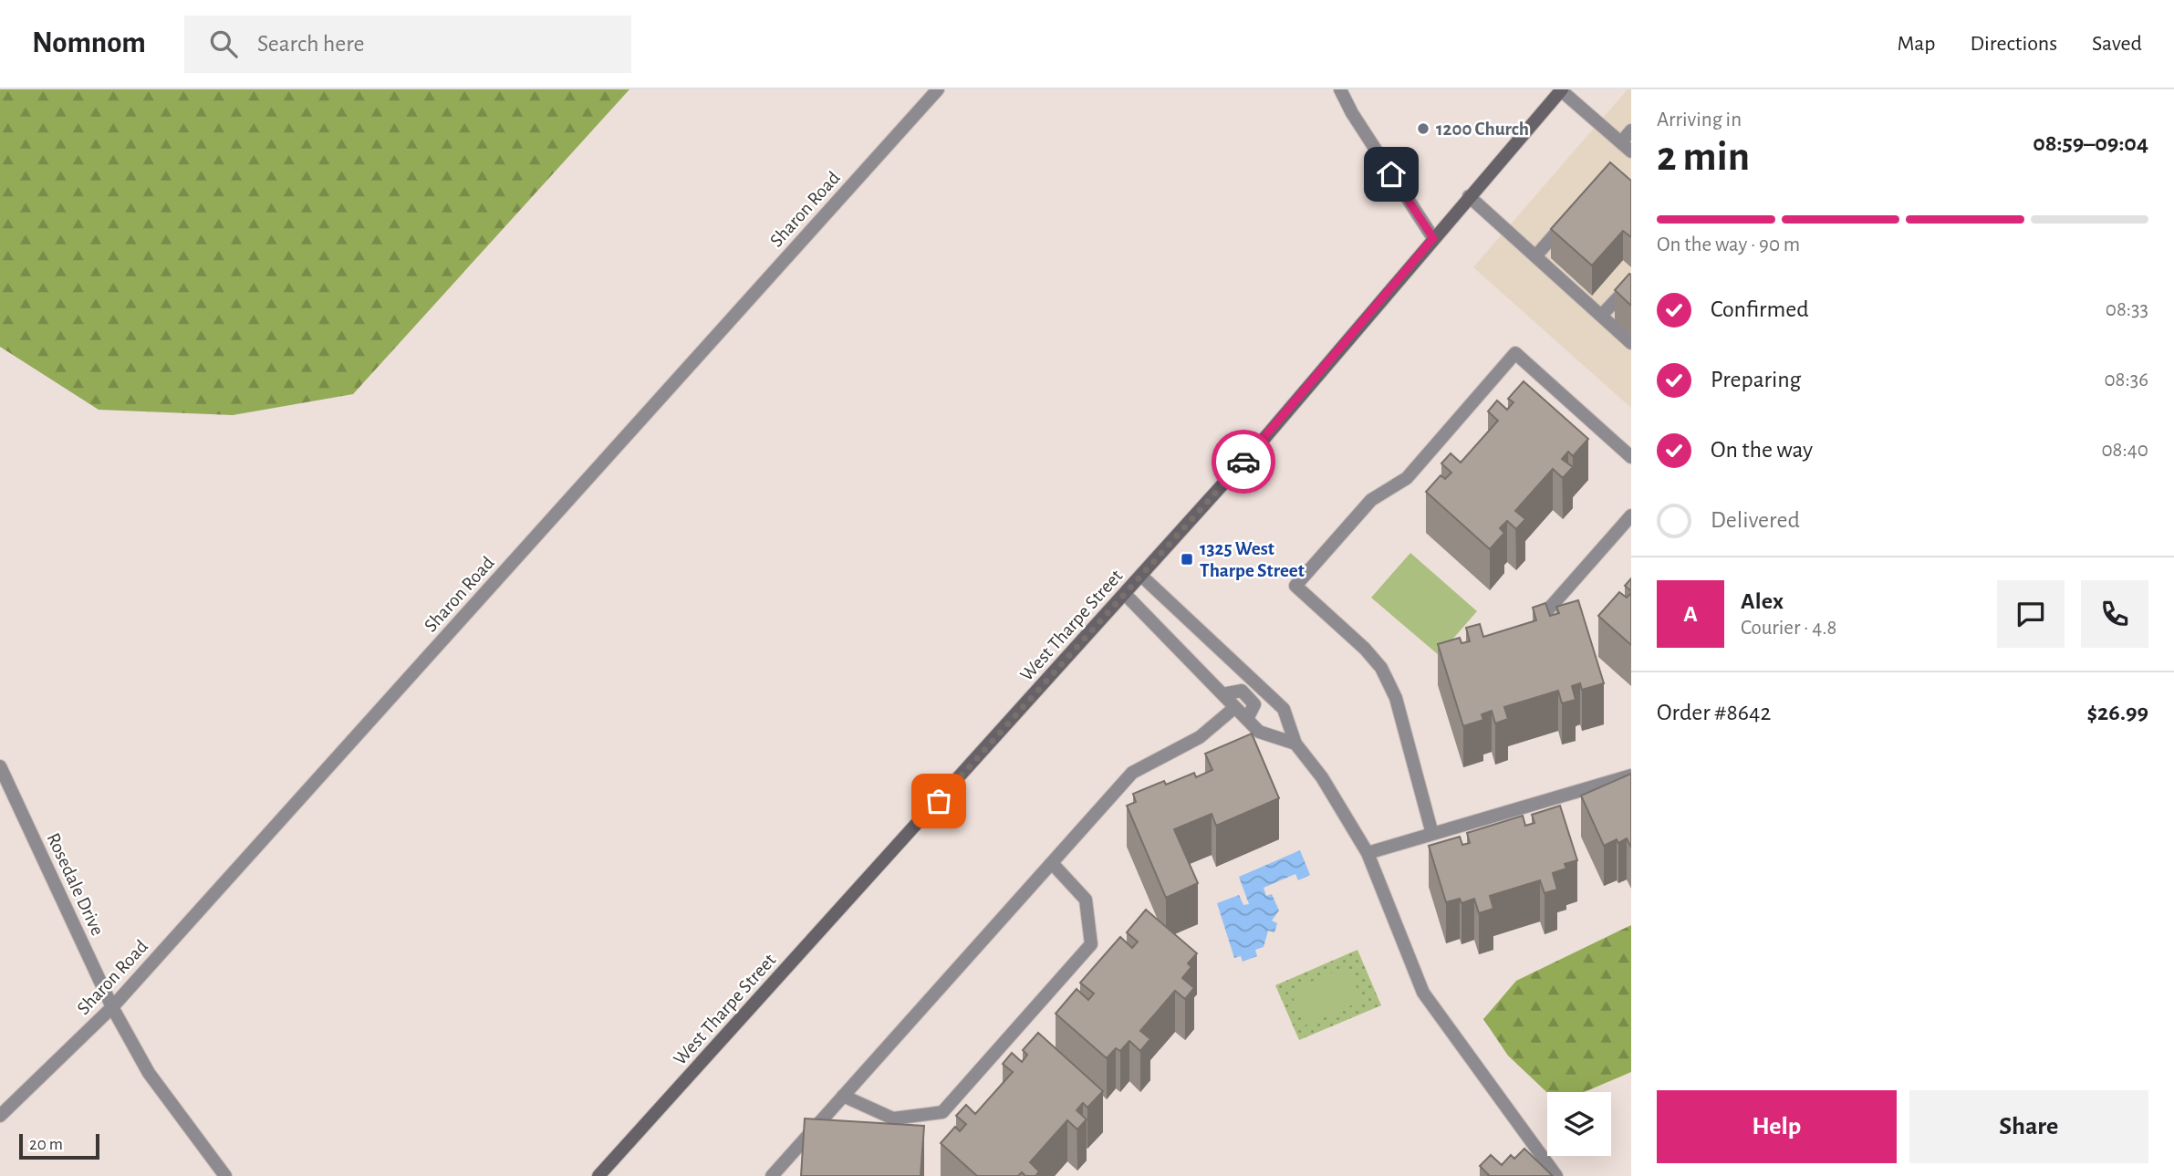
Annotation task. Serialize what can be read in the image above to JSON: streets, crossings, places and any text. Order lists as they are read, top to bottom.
{
  "streets": {
    "main road": ["West Tharpe Street"],
    "street": ["Sharon Road", "Rosedale Drive"]
  },
  "crossings": [
    ["Sharon Road", "Rosedale Drive"]
  ],
  "places": {
    "other": ["1200 Church"],
    "transit": ["1325 West Tharpe Street"]
  },
  "scale_bar": "20 m",
  "page": {
    "header": "Nomnom",
    "search": "Search here",
    "nav": ["Map", "Directions", "Saved"],
    "heading": ["2 min", "Arriving in", "08:59–09:04"],
    "panel": [
      "Alex",
      "Courier · 4.8",
      "Order #8642",
      "$26.99"
    ],
    "bar": "On the way · 90 m",
    "list": [
      ["Confirmed", "08:33"],
      ["Preparing", "08:36"],
      ["On the way", "08:40"],
      "Delivered"
    ],
    "round": "A",
    "buttons": ["Help", "Share"],
    "scale": "20 m"
  }
}
